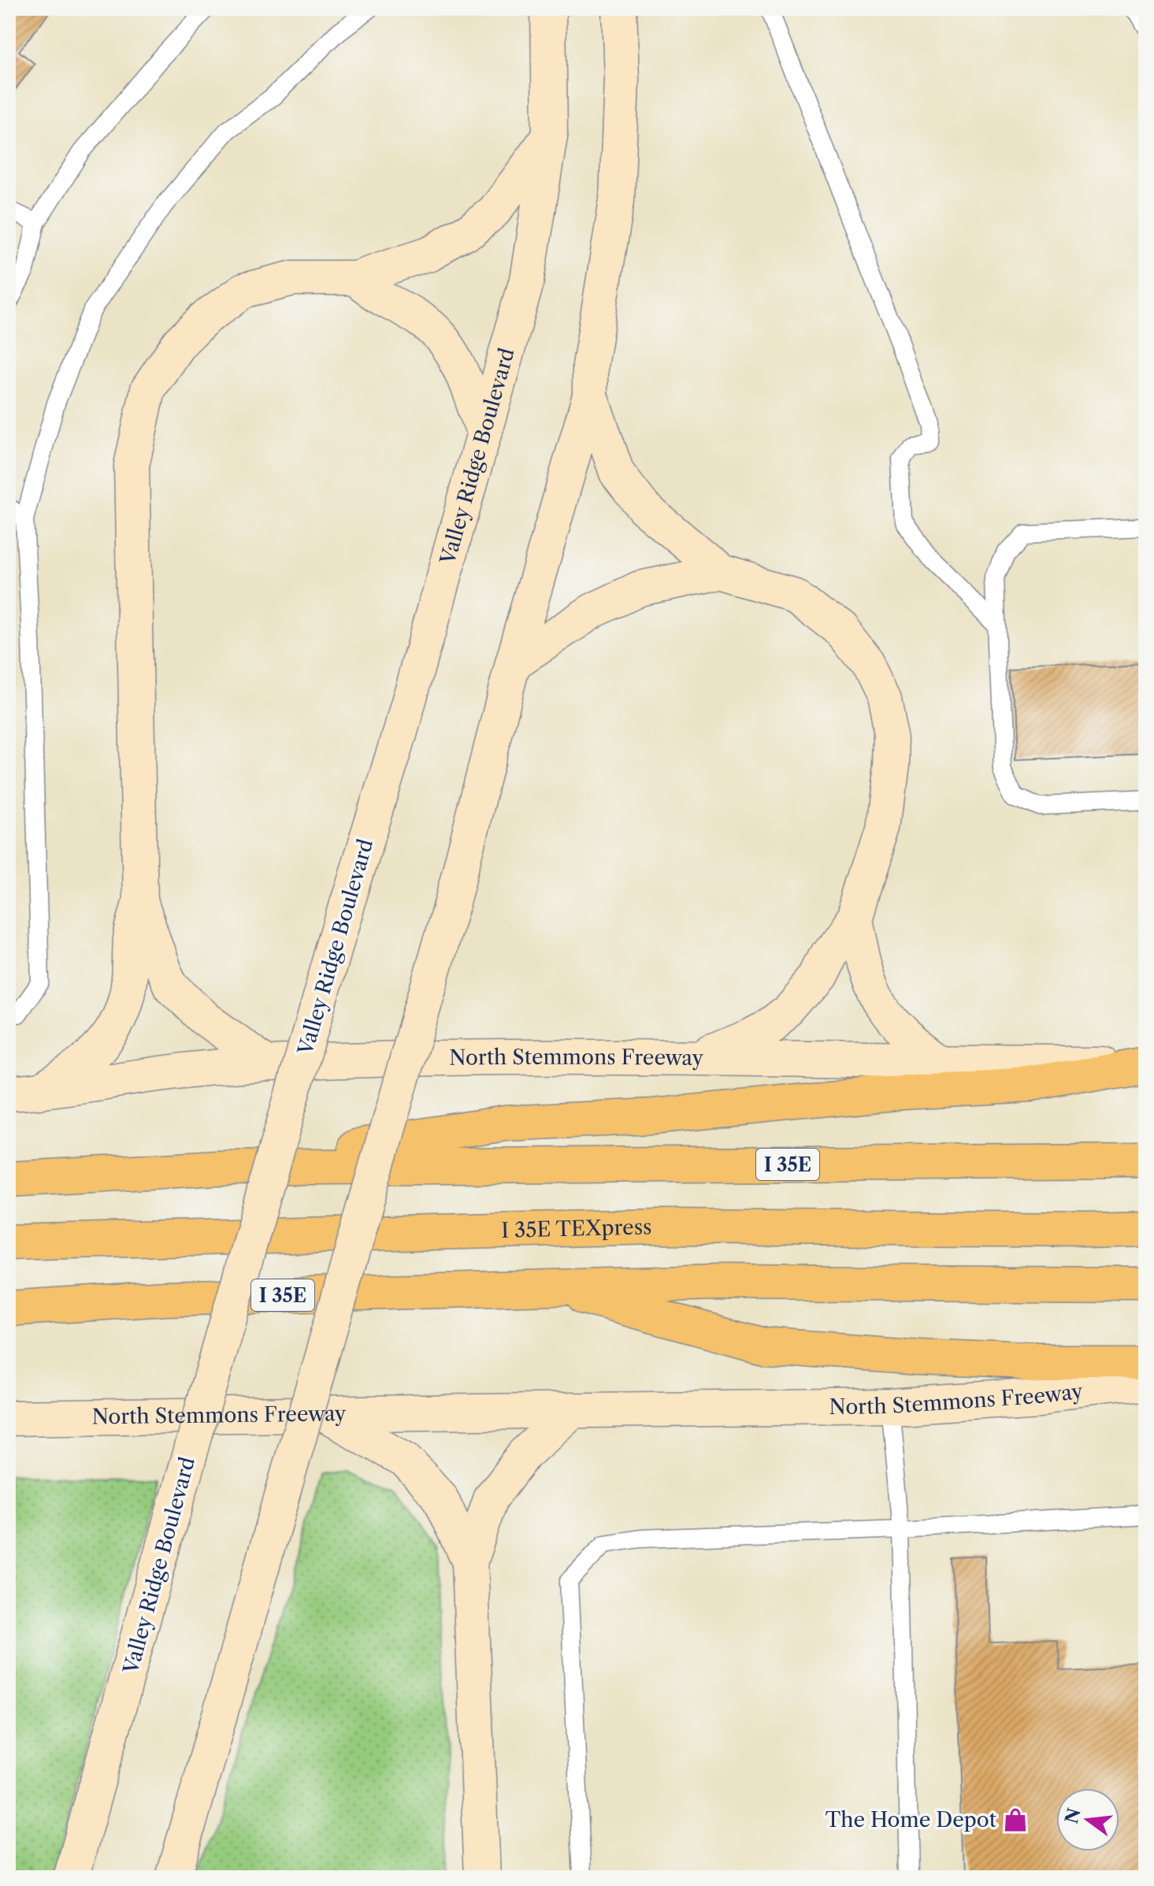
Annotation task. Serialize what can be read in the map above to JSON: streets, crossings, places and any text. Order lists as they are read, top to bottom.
{
  "streets": {
    "highway": ["I 35E", "I 35E TEXpress"],
    "main road": ["Valley Ridge Boulevard", "North Stemmons Freeway"]
  },
  "places": {
    "shop": ["The Home Depot"]
  },
  "north": "left"
}
